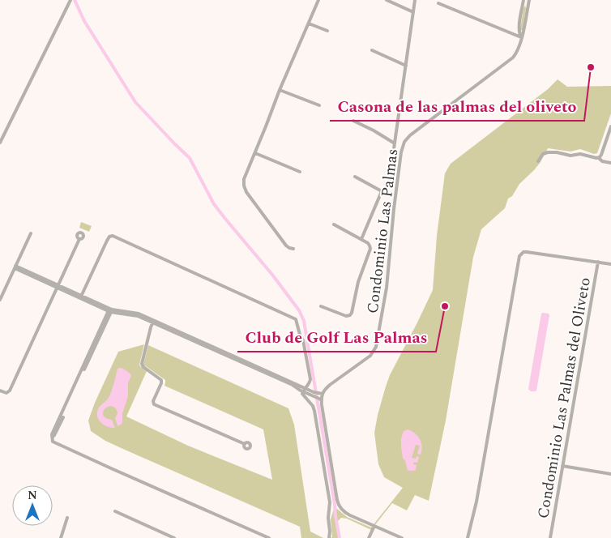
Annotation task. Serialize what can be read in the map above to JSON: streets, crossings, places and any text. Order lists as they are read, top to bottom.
{
  "streets": {
    "street": ["Condominio Las Palmas", "Condominio Las Palmas del Oliveto"]
  },
  "places": ["Casona de las palmas del oliveto", "Club de Golf Las Palmas"],
  "north": "top"
}
